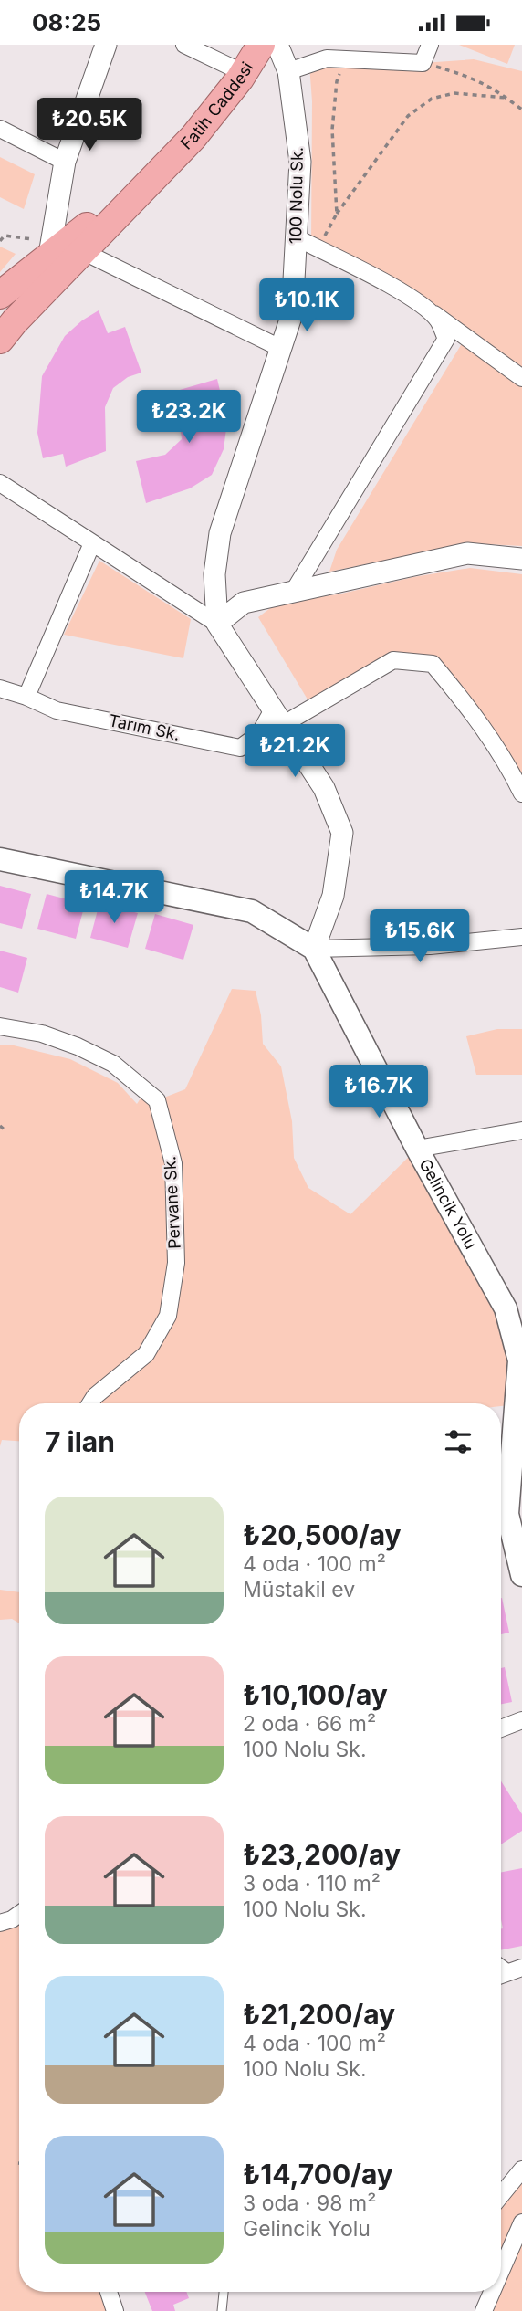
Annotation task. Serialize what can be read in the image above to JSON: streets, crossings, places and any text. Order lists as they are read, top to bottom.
{
  "streets": {
    "highway": ["Fatih Caddesi"],
    "main road": ["Gelincik Yolu"],
    "street": ["100 Nolu Sk.", "Tarım Sk.", "Pervane Sk."]
  },
  "crossings": [
    ["100 Nolu Sk.", "Tarım Sk."],
    ["100 Nolu Sk.", "Gelincik Yolu"]
  ],
  "page": {
    "status": "08:25",
    "price": [
      "₺20.5K",
      "₺10.1K",
      "₺23.2K",
      "₺21.2K",
      "₺14.7K",
      "₺15.6K",
      "₺16.7K"
    ],
    "heading": "7 ilan",
    "list": [
      {
        "name": "₺20,500/ay",
        "note": "4 oda · 100 m² · Müstakil ev"
      },
      {
        "name": "₺10,100/ay",
        "note": "2 oda · 66 m² · 100 Nolu Sk."
      },
      {
        "name": "₺23,200/ay",
        "note": "3 oda · 110 m² · 100 Nolu Sk."
      },
      {
        "name": "₺21,200/ay",
        "note": "4 oda · 100 m² · 100 Nolu Sk."
      },
      {
        "name": "₺14,700/ay",
        "note": "3 oda · 98 m² · Gelincik Yolu"
      }
    ]
  }
}
